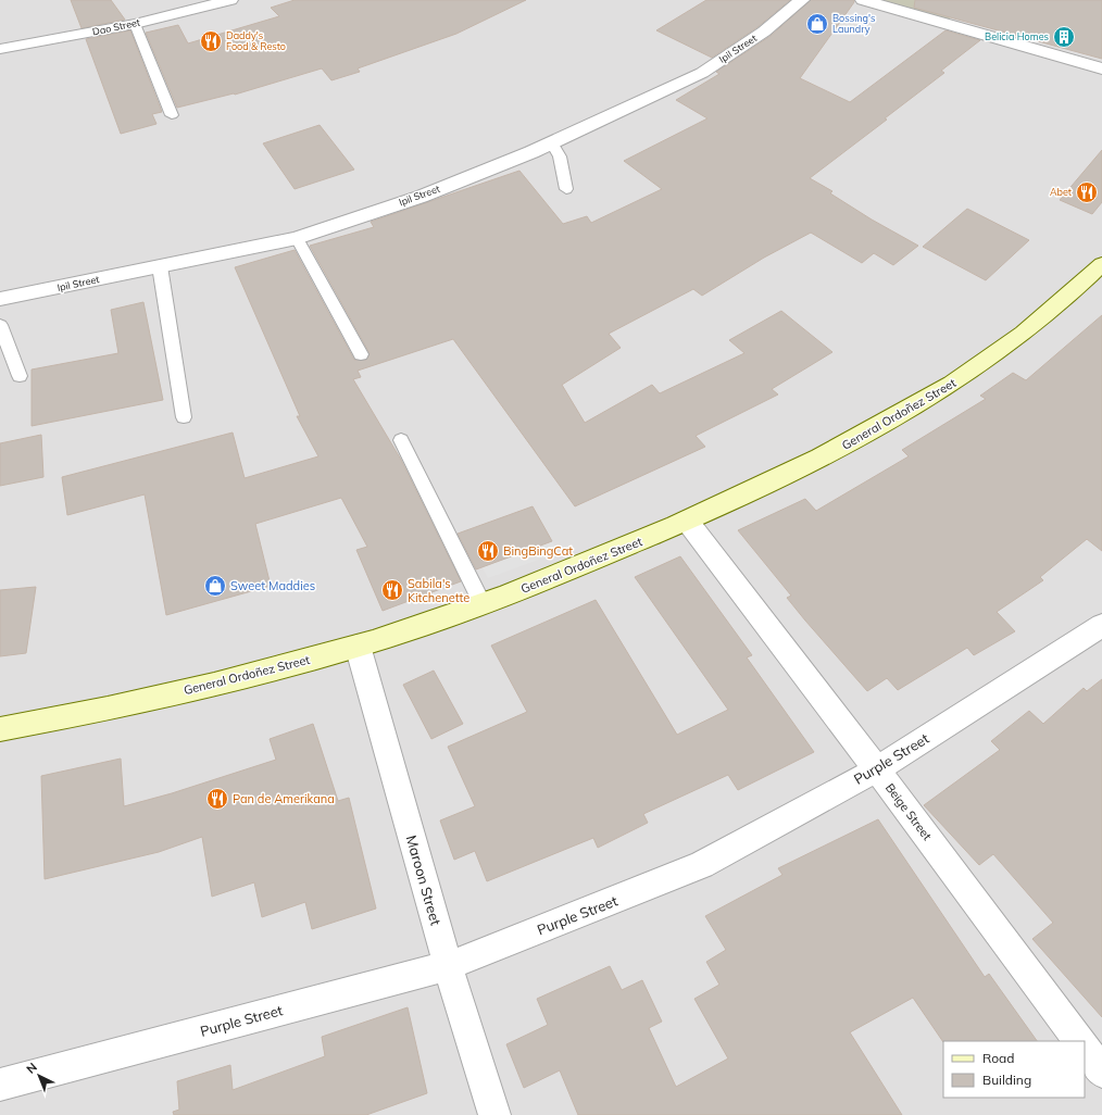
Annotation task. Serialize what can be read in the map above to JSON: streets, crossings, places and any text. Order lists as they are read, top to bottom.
{
  "streets": {
    "main road": ["General Ordoñez Street"],
    "street": [
      "Dao Street",
      "Ipil Street",
      "Purple Street",
      "Beige Street",
      "Maroon Street"
    ]
  },
  "crossings": [
    ["General Ordoñez Street", "Beige Street"],
    ["General Ordoñez Street", "Maroon Street"],
    ["Purple Street", "Beige Street"],
    ["Purple Street", "Maroon Street"]
  ],
  "places": {
    "shop": ["Bossing's Laundry", "Sweet Maddies"],
    "building": ["Belicia Homes"],
    "restaurant": [
      "Daddy's Food & Resto",
      "Abet",
      "BingBingCat",
      "Sabila's Kitchenette",
      "Pan de Amerikana"
    ]
  },
  "legend": ["Road", "Building"],
  "north": "top left"
}
